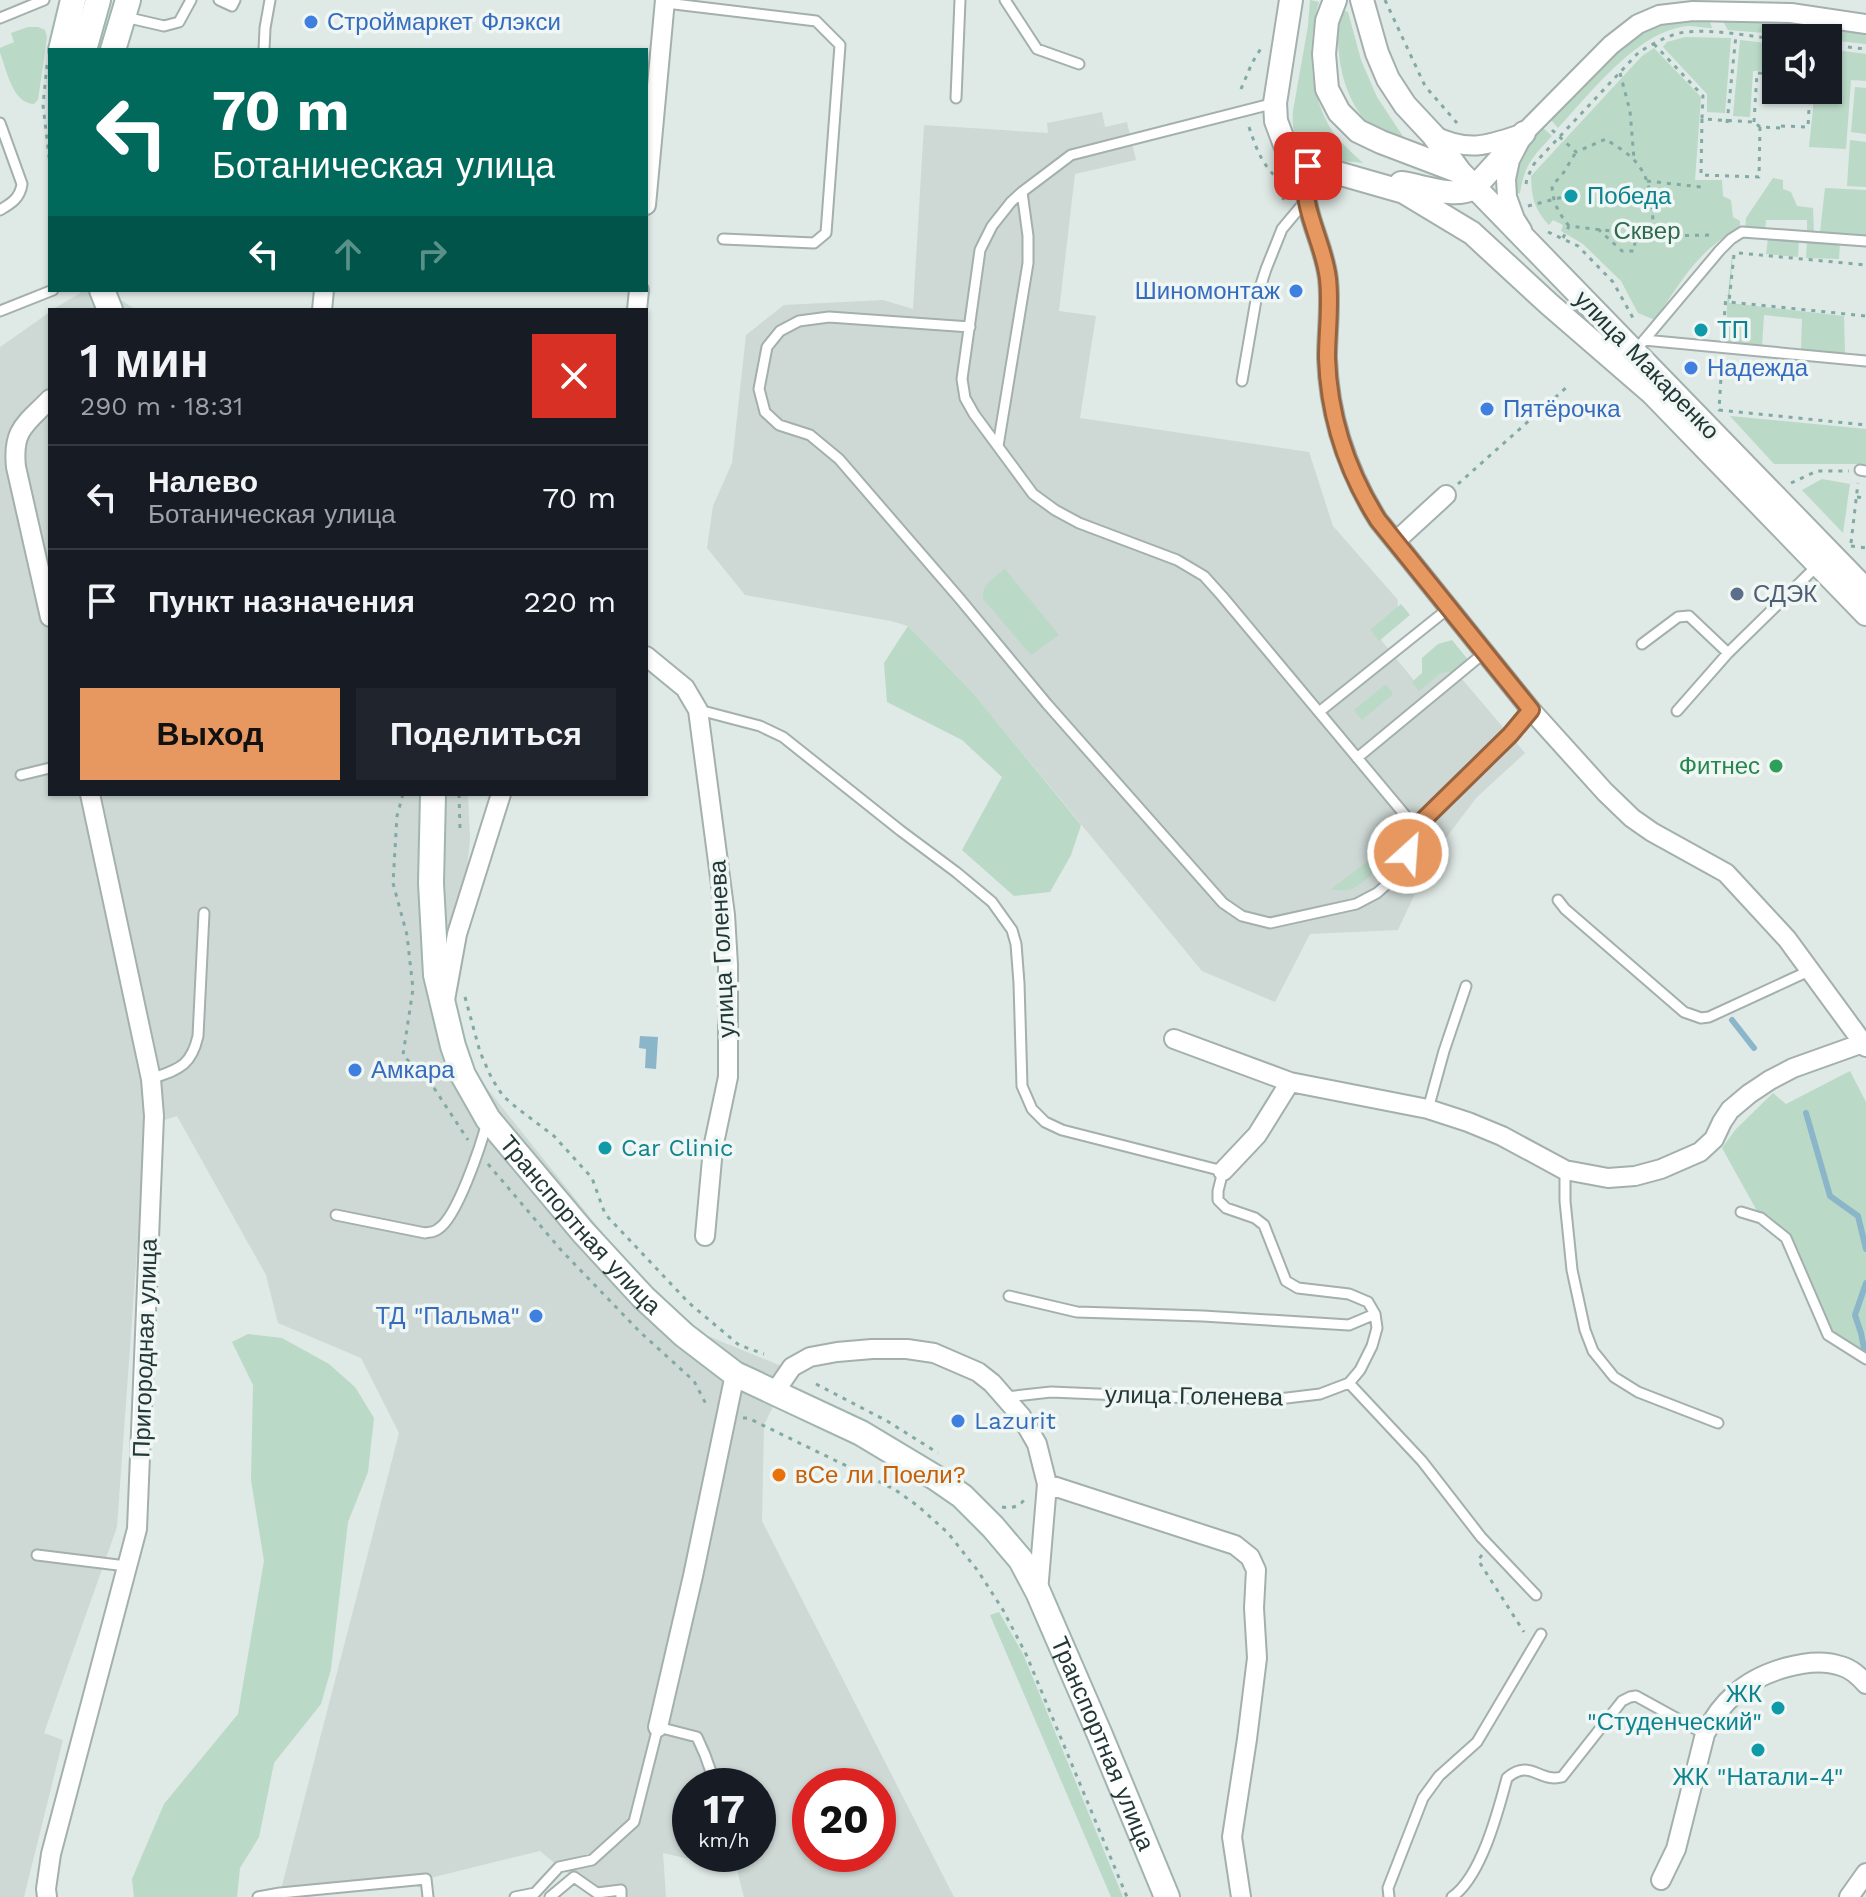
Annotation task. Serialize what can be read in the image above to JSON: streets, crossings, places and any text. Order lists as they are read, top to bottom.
{
  "streets": {
    "main road": ["Транспортная улица"],
    "street": ["улица Макаренко", "улица Голенева", "Пригородная улица"]
  },
  "crossings": [
    ["улица Голенева", "Транспортная улица"]
  ],
  "parks": ["Сквер"],
  "places": [
    "Строймаркет Флэкси",
    "Победа",
    "Шиномонтаж",
    "ТП",
    "Надежда",
    "Пятёрочка",
    "СДЭК",
    "Фитнес",
    "Амкара",
    "Car Clinic",
    "ТД \"Пальма\"",
    "Lazurit",
    "вСе ли Поели?",
    "ЖК \"Студенческий\"",
    "ЖК \"Натали-4\""
  ],
  "page": {
    "turn": ["70 m", "Ботаническая улица"],
    "heading": ["1 мин", "290 m · 18:31"],
    "list": [
      {
        "name": "Налево",
        "note": "Ботаническая улица",
        "value": "70 m"
      },
      {
        "name": "Пункт назначения",
        "value": "220 m"
      }
    ],
    "buttons": ["Выход", "Поделиться"],
    "speed": "17 km/h",
    "limit": "20"
  }
}
